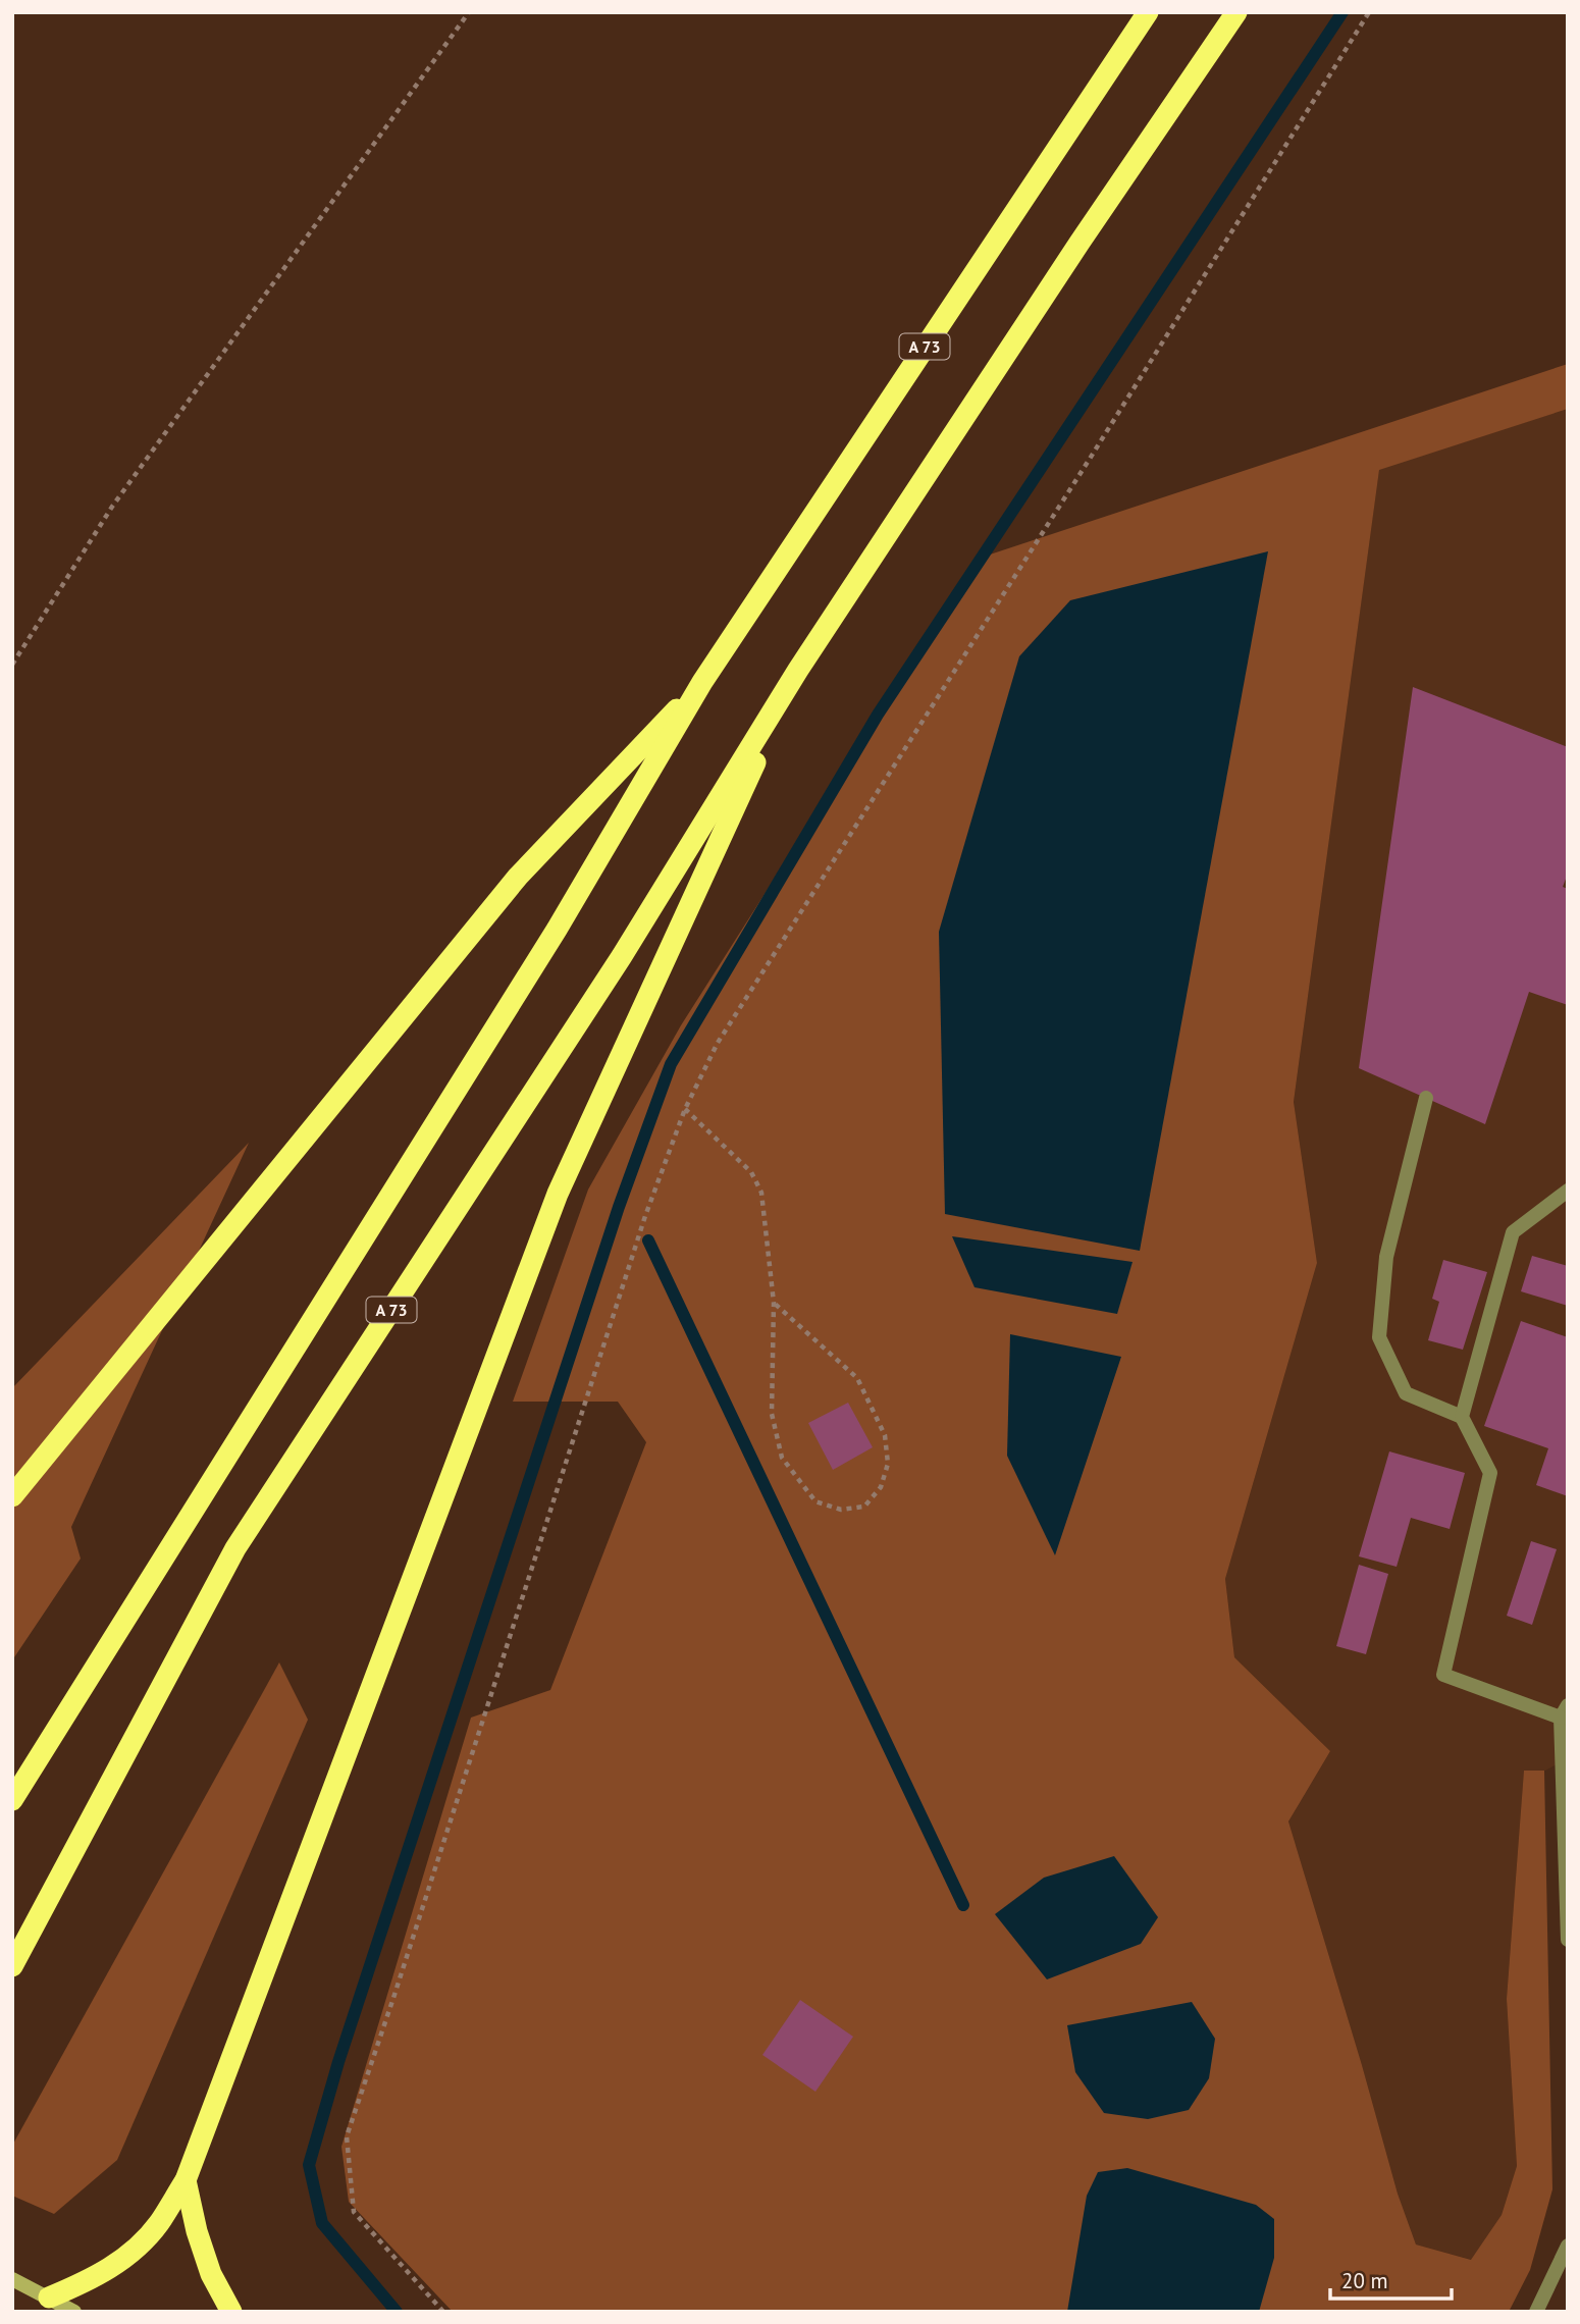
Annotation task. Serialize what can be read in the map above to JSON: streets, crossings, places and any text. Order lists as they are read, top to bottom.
{
  "streets": {
    "highway": ["A 73"]
  },
  "scale_bar": "20 m"
}
